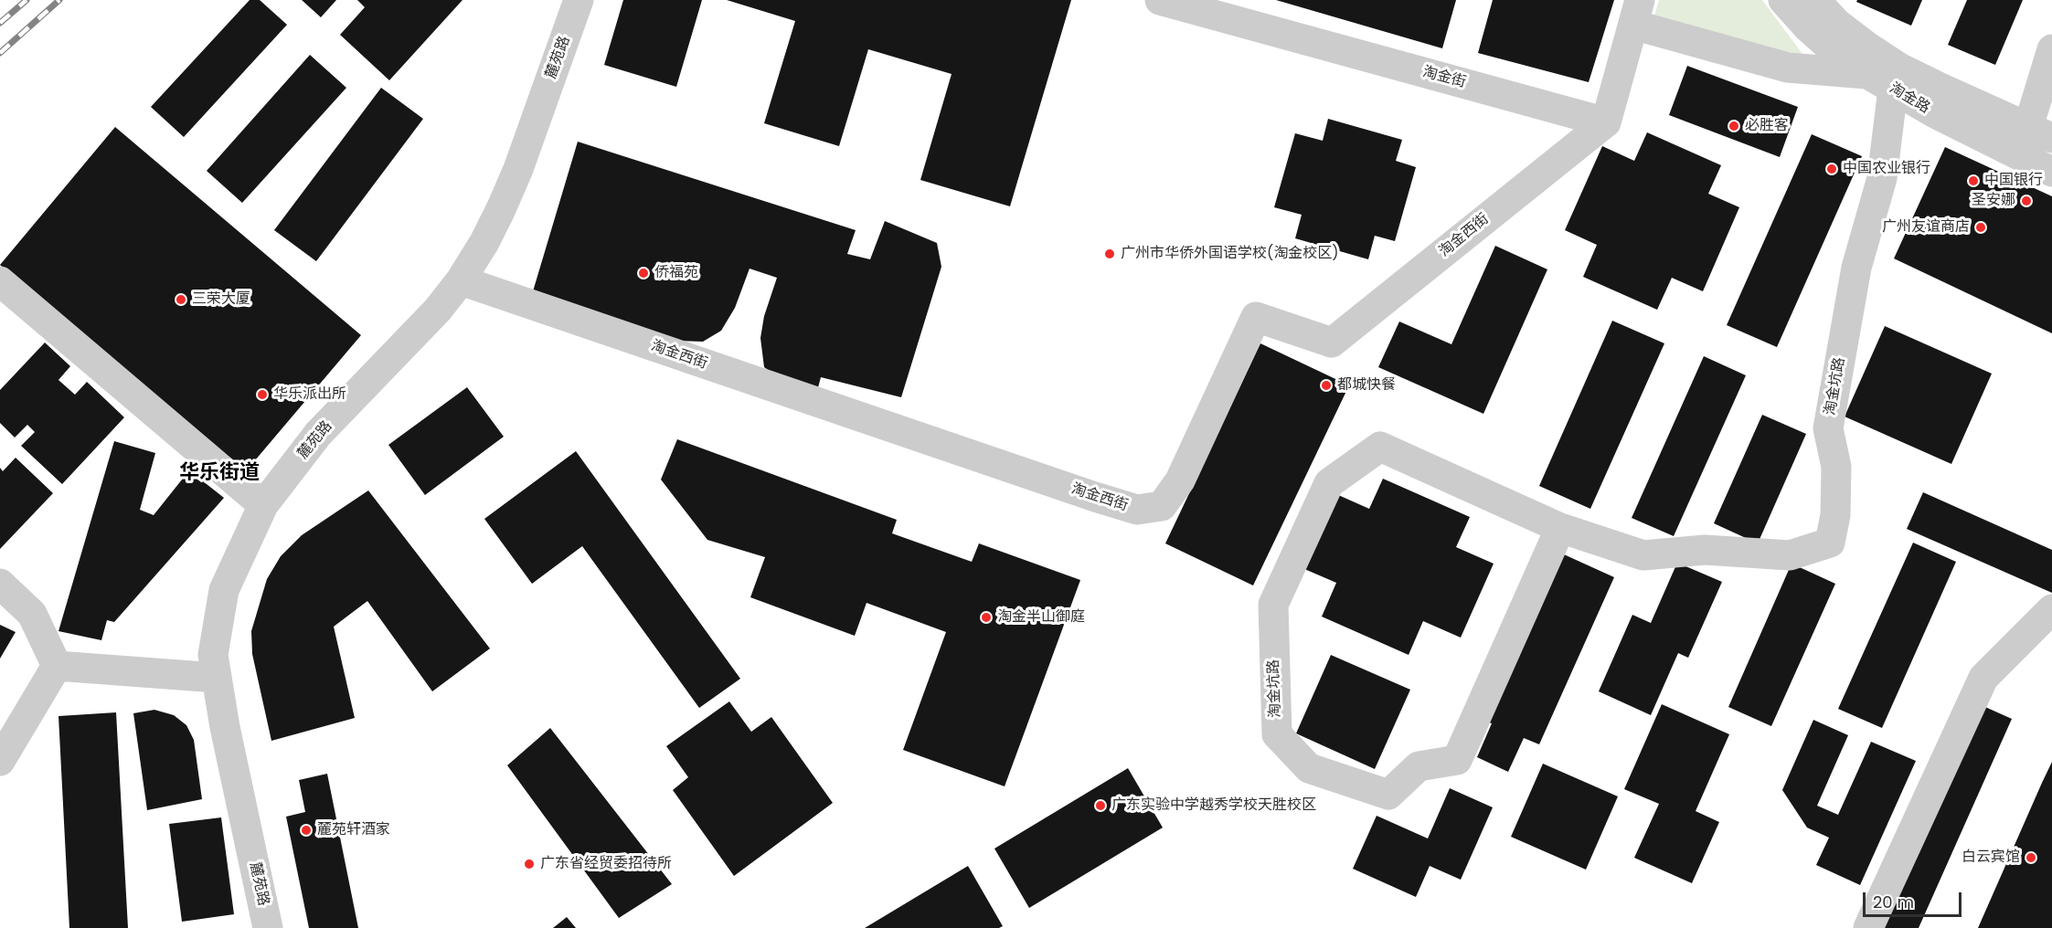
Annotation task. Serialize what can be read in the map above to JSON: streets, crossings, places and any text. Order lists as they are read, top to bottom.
{
  "streets": {
    "street": [
      "麓苑路",
      "淘金街",
      "淘金路",
      "淘金西街",
      "淘金坑路"
    ]
  },
  "crossings": [
    ["麓苑路", "淘金西街"],
    ["淘金街", "淘金西街"],
    ["淘金路", "淘金坑路"]
  ],
  "districts": ["华乐街道"],
  "places": [
    "必胜客",
    "中国农业银行",
    "中国银行",
    "圣安娜",
    "广州友谊商店",
    "广州市华侨外国语学校(淘金校区)",
    "侨福苑",
    "三荣大厦",
    "都城快餐",
    "华乐派出所",
    "淘金半山御庭",
    "广东实验中学越秀学校天胜校区",
    "麓苑轩酒家",
    "白云宾馆",
    "广东省经贸委招待所"
  ],
  "scale_bar": "20 m"
}
